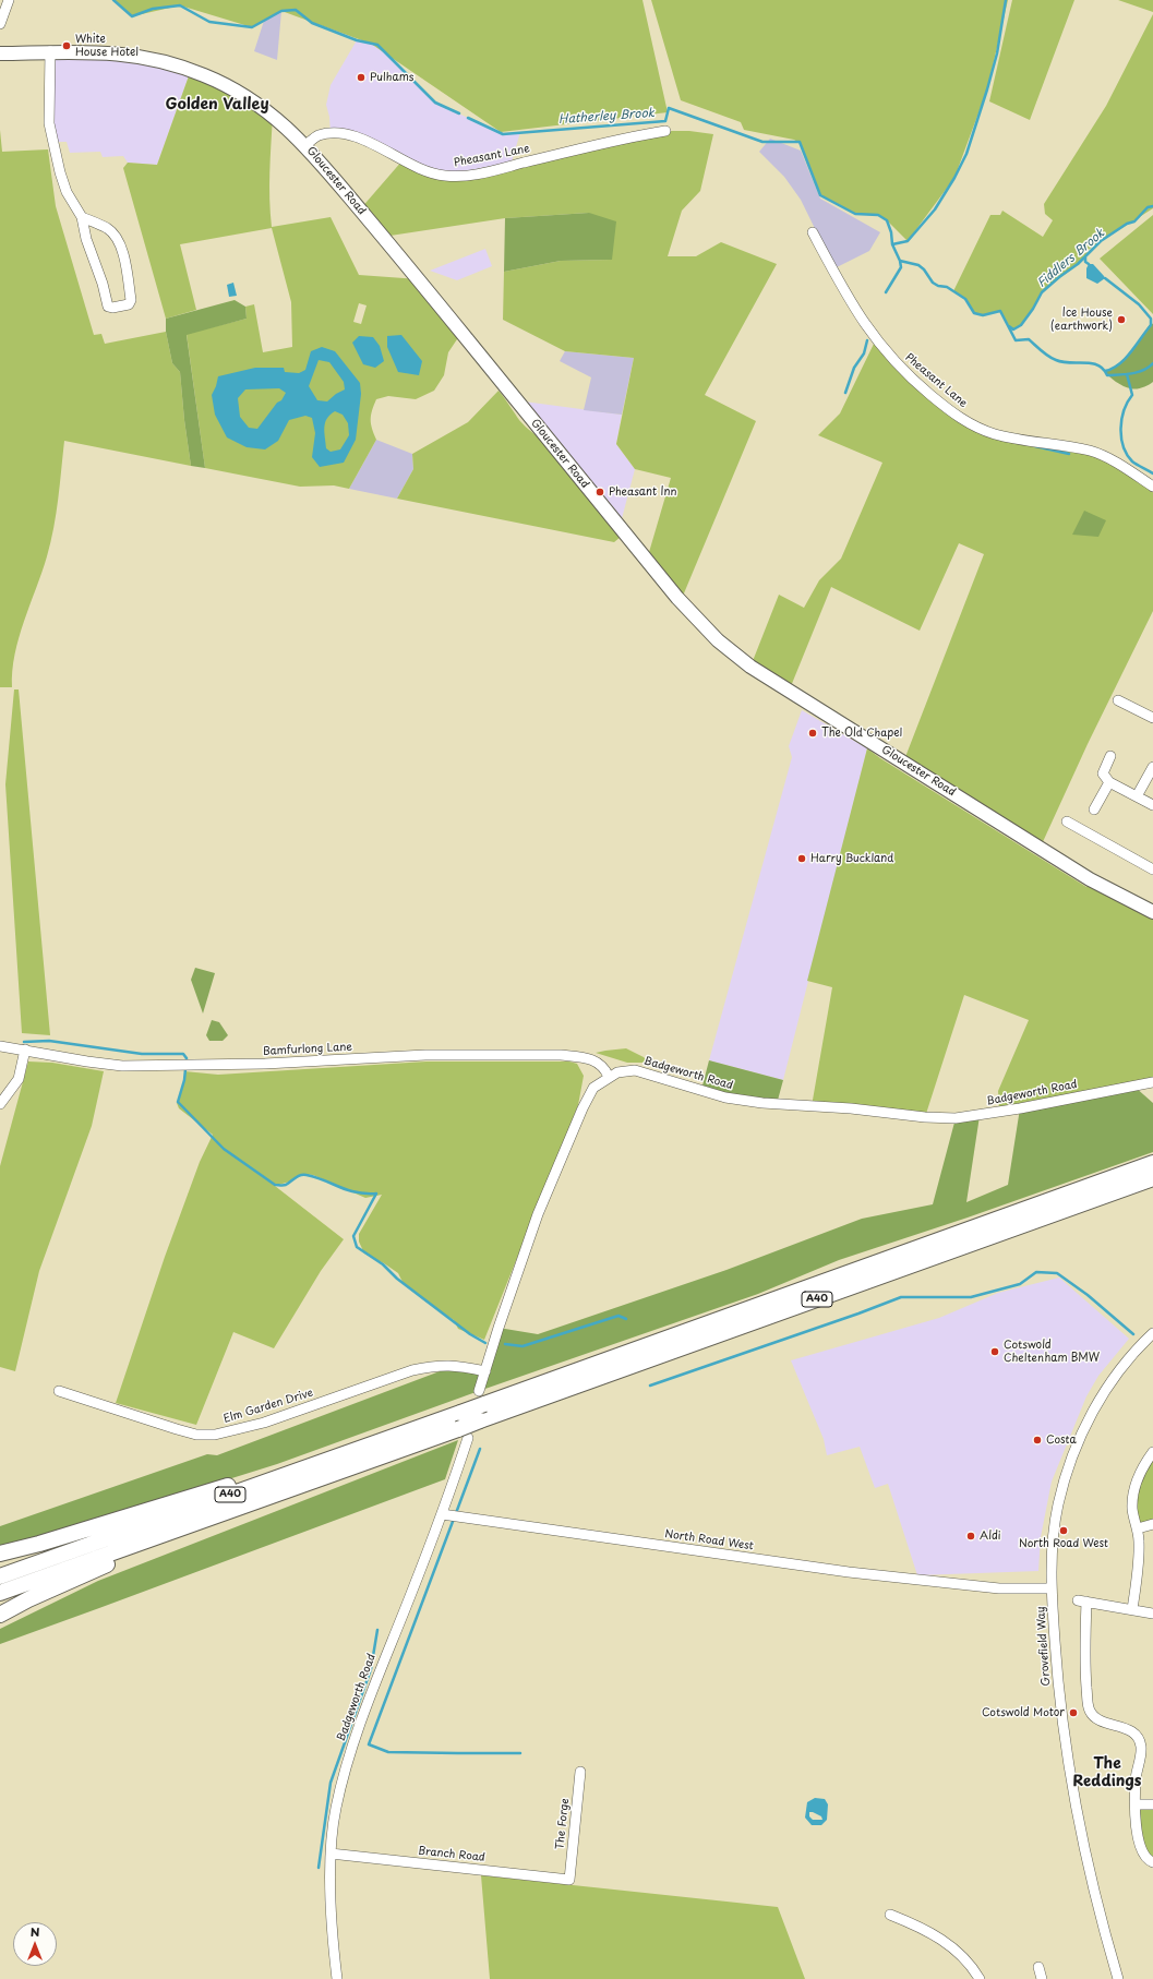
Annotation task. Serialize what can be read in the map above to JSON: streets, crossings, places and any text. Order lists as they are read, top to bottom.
{
  "streets": {
    "highway": ["A40"],
    "main road": ["Gloucester Road"],
    "street": [
      "Pheasant Lane",
      "Bamfurlong Lane",
      "Badgeworth Road",
      "Elm Garden Drive",
      "North Road West",
      "Grovefield Way",
      "The Forge",
      "Branch Road"
    ]
  },
  "crossings": [
    ["Pheasant Lane", "Gloucester Road"],
    ["Bamfurlong Lane", "Badgeworth Road"],
    ["Badgeworth Road", "A40"],
    ["Badgeworth Road", "Elm Garden Drive"],
    ["Badgeworth Road", "North Road West"],
    ["Badgeworth Road", "Branch Road"],
    ["North Road West", "Grovefield Way"],
    ["The Forge", "Branch Road"]
  ],
  "districts": ["Golden Valley", "The Reddings"],
  "water": ["Hatherley Brook", "Fiddlers Brook"],
  "places": [
    "White House Hotel",
    "Pulhams",
    "Ice House (earthwork)",
    "Pheasant Inn",
    "The Old Chapel",
    "Harry Buckland",
    "Cotswold Cheltenham BMW",
    "Costa",
    "North Road West",
    "Aldi",
    "Cotswold Motor"
  ],
  "north": "top"
}
